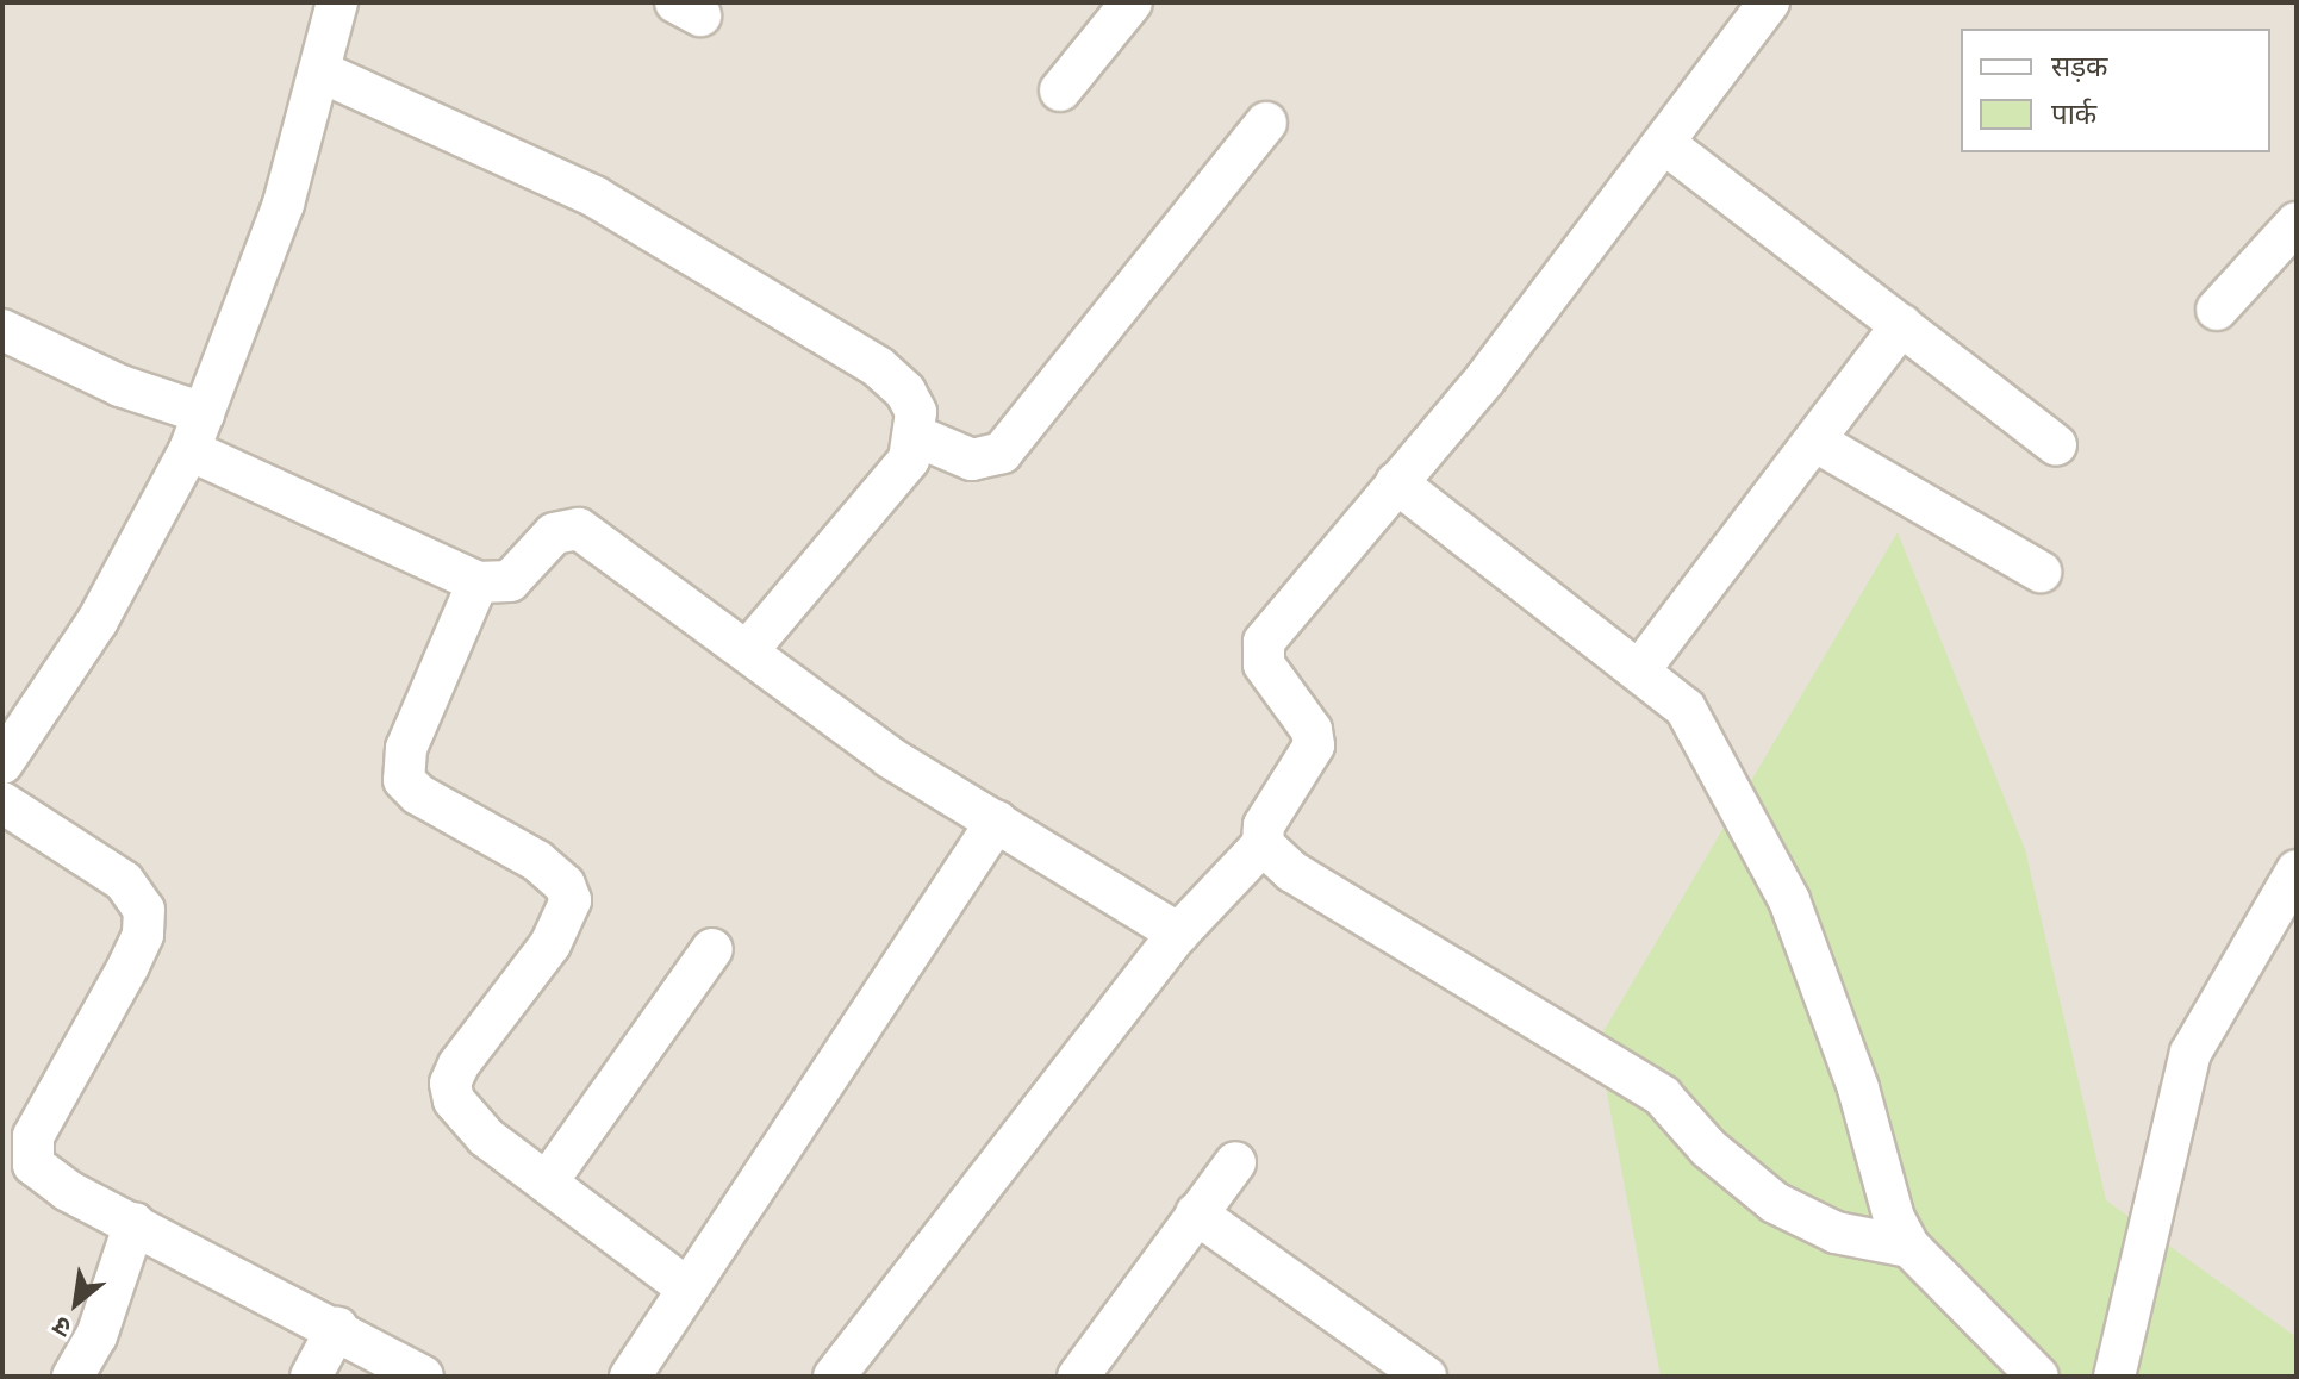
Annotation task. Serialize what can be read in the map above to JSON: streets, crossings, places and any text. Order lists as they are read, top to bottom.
{
  "legend": ["सड़क", "पार्क"],
  "north": "bottom left"
}
